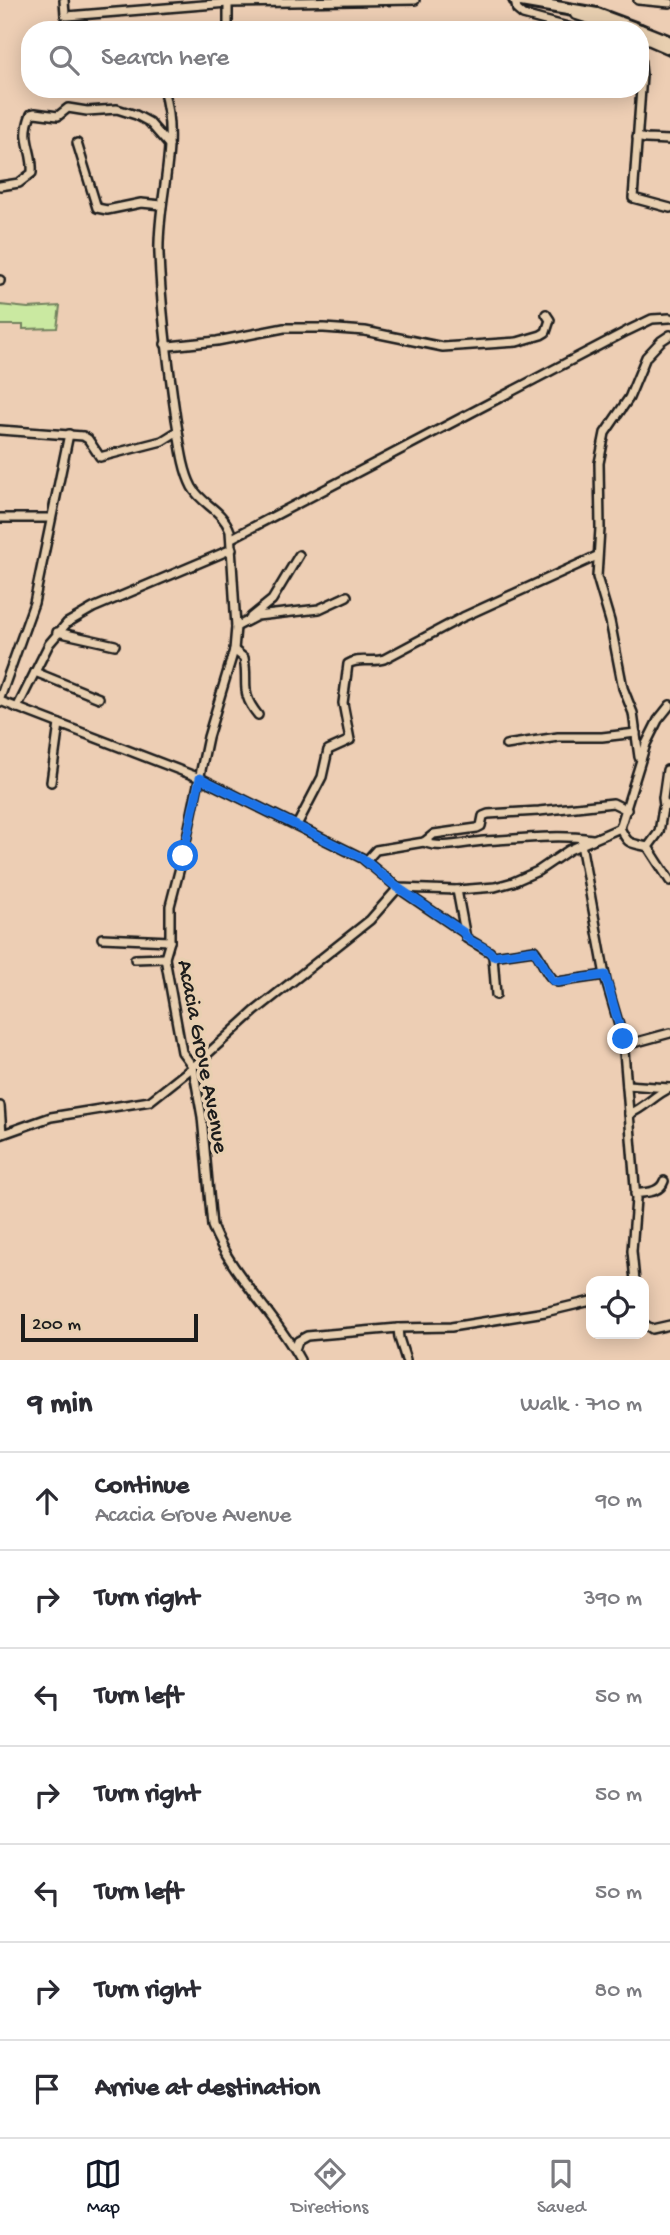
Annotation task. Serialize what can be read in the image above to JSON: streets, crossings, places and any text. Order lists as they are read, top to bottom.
{
  "streets": {
    "street": ["Acacia Grove Avenue"]
  },
  "scale_bar": "200 m",
  "page": {
    "search": "Search here",
    "scale": "200 m",
    "heading": ["9 min", "Walk · 710 m"],
    "list": [
      ["Continue", "Acacia Grove Avenue", "90 m"],
      ["Turn right", "390 m"],
      ["Turn left", "50 m"],
      ["Turn right", "50 m"],
      ["Turn left", "50 m"],
      ["Turn right", "80 m"],
      "Arrive at destination"
    ],
    "nav": ["Map", "Directions", "Saved"]
  }
}
